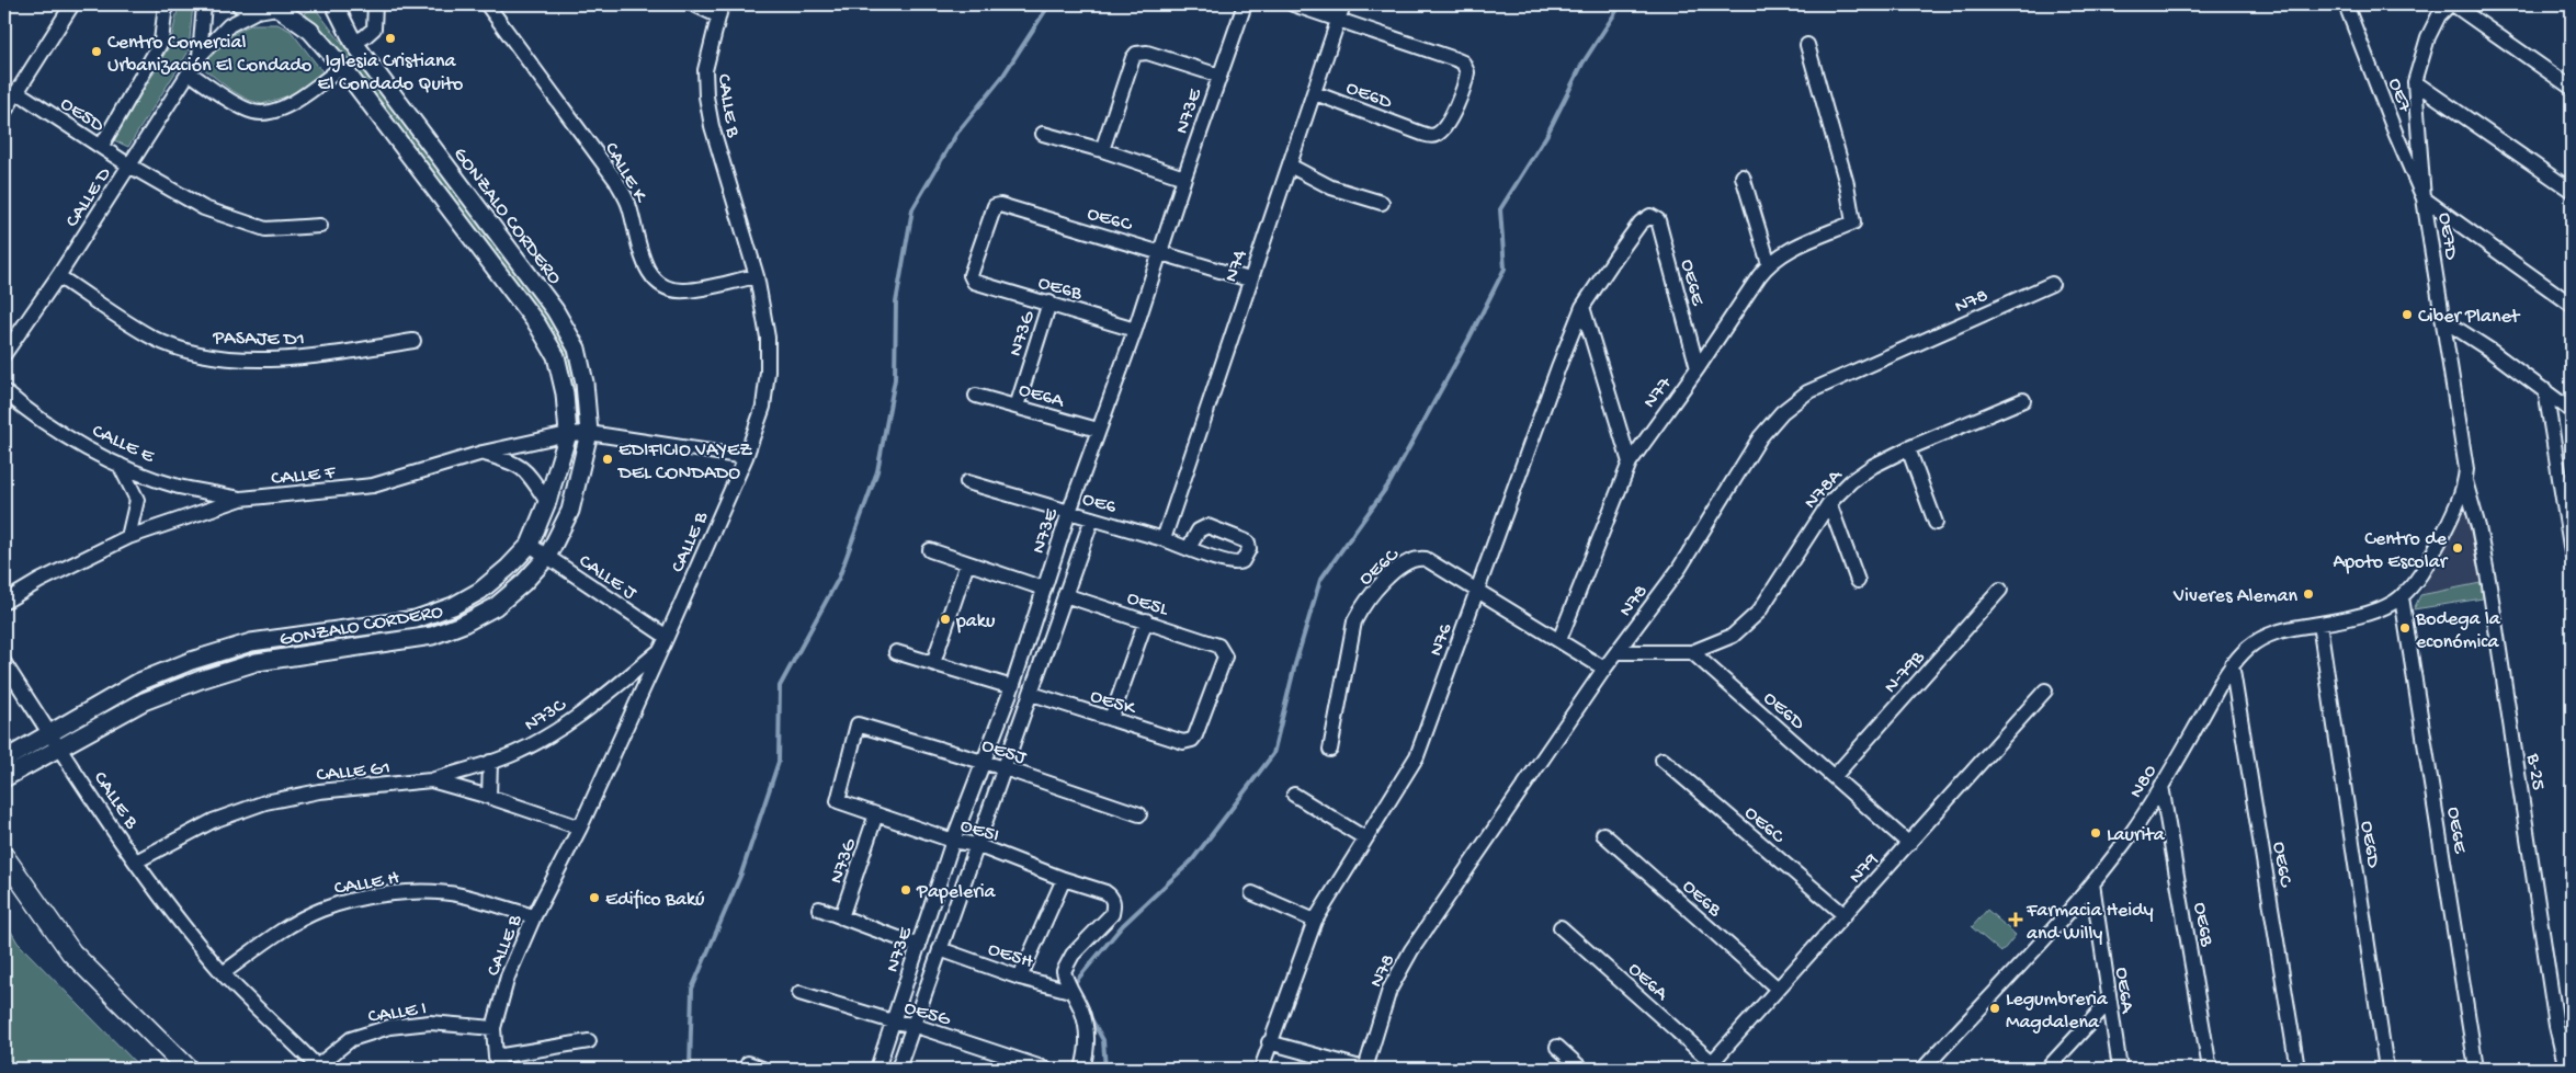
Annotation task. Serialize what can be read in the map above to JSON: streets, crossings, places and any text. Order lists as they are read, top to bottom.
{
  "streets": {
    "street": [
      "OE6D",
      "OE7",
      "CALLE B",
      "N73E",
      "OE5D",
      "CALLE K",
      "CALLE D",
      "GONZALO CORDERO",
      "OE6C",
      "OE7D",
      "N74",
      "OE6E",
      "OE6B",
      "N78",
      "N73G",
      "PASAJE D1",
      "N77",
      "OE6A",
      "CALLE E",
      "CALLE F",
      "N78A",
      "OE6",
      "CALLE J",
      "OE5L",
      "N76",
      "N-79B",
      "OE5K",
      "N73C",
      "OE5J",
      "CALLE G1",
      "B-25",
      "N80",
      "OE5I",
      "N79",
      "CALLE H",
      "OE5H",
      "CALLE I",
      "OE5G"
    ]
  },
  "crossings": [
    ["OE6D", "N74"],
    ["OE6D", "N78A"],
    ["OE6D", "N-79B"],
    ["OE6D", "N80"],
    ["OE6D", "N79"],
    ["OE7", "OE7D"],
    ["CALLE B", "CALLE K"],
    ["CALLE B", "GONZALO CORDERO"],
    ["CALLE B", "CALLE F"],
    ["CALLE B", "CALLE J"],
    ["CALLE B", "N73C"],
    ["CALLE B", "CALLE G1"],
    ["CALLE B", "CALLE H"],
    ["CALLE B", "CALLE I"],
    ["N73E", "OE6C"],
    ["N73E", "OE6B"],
    ["N73E", "OE6A"],
    ["N73E", "OE6"],
    ["N73E", "OE5L"],
    ["N73E", "OE5K"],
    ["N73E", "OE5J"],
    ["N73E", "OE5I"],
    ["N73E", "OE5H"],
    ["N73E", "OE5G"],
    ["OE5D", "CALLE D"],
    ["CALLE D", "GONZALO CORDERO"],
    ["CALLE D", "PASAJE D1"],
    ["GONZALO CORDERO", "CALLE F"],
    ["GONZALO CORDERO", "CALLE J"],
    ["OE6C", "N74"],
    ["OE6C", "OE6B"],
    ["OE6C", "N78"],
    ["OE6C", "N77"],
    ["OE6C", "N76"],
    ["OE6C", "N80"],
    ["OE6C", "N79"],
    ["OE7D", "B-25"],
    ["N74", "OE6"],
    ["OE6E", "N77"],
    ["OE6E", "N76"],
    ["OE6E", "N80"],
    ["OE6B", "N73G"],
    ["OE6B", "N80"],
    ["OE6B", "N79"],
    ["N73G", "OE6A"],
    ["N73G", "OE5I"],
    ["OE6A", "N80"],
    ["OE6A", "N79"],
    ["CALLE E", "CALLE F"],
    ["CALLE J", "N73C"],
    ["OE5L", "OE5K"],
    ["N73C", "CALLE G1"],
    ["OE5J", "OE5I"],
    ["OE5I", "OE5H"]
  ],
  "places": {
    "other": [
      "Iglesia Cristiana El Condado Quito",
      "Centro Comercial Urbanización El Condado",
      "Ciber Planet",
      "EDIFICIO VAYEZ DEL CONDADO",
      "Centro de Apoto Escolar",
      "Viveres Aleman",
      "paku",
      "Bodega la económica",
      "Laurita",
      "Papeleria",
      "Edifico Bakú",
      "Legumbreria Magdalena"
    ],
    "health": ["Farmacia Heidy and Willy"]
  }
}
